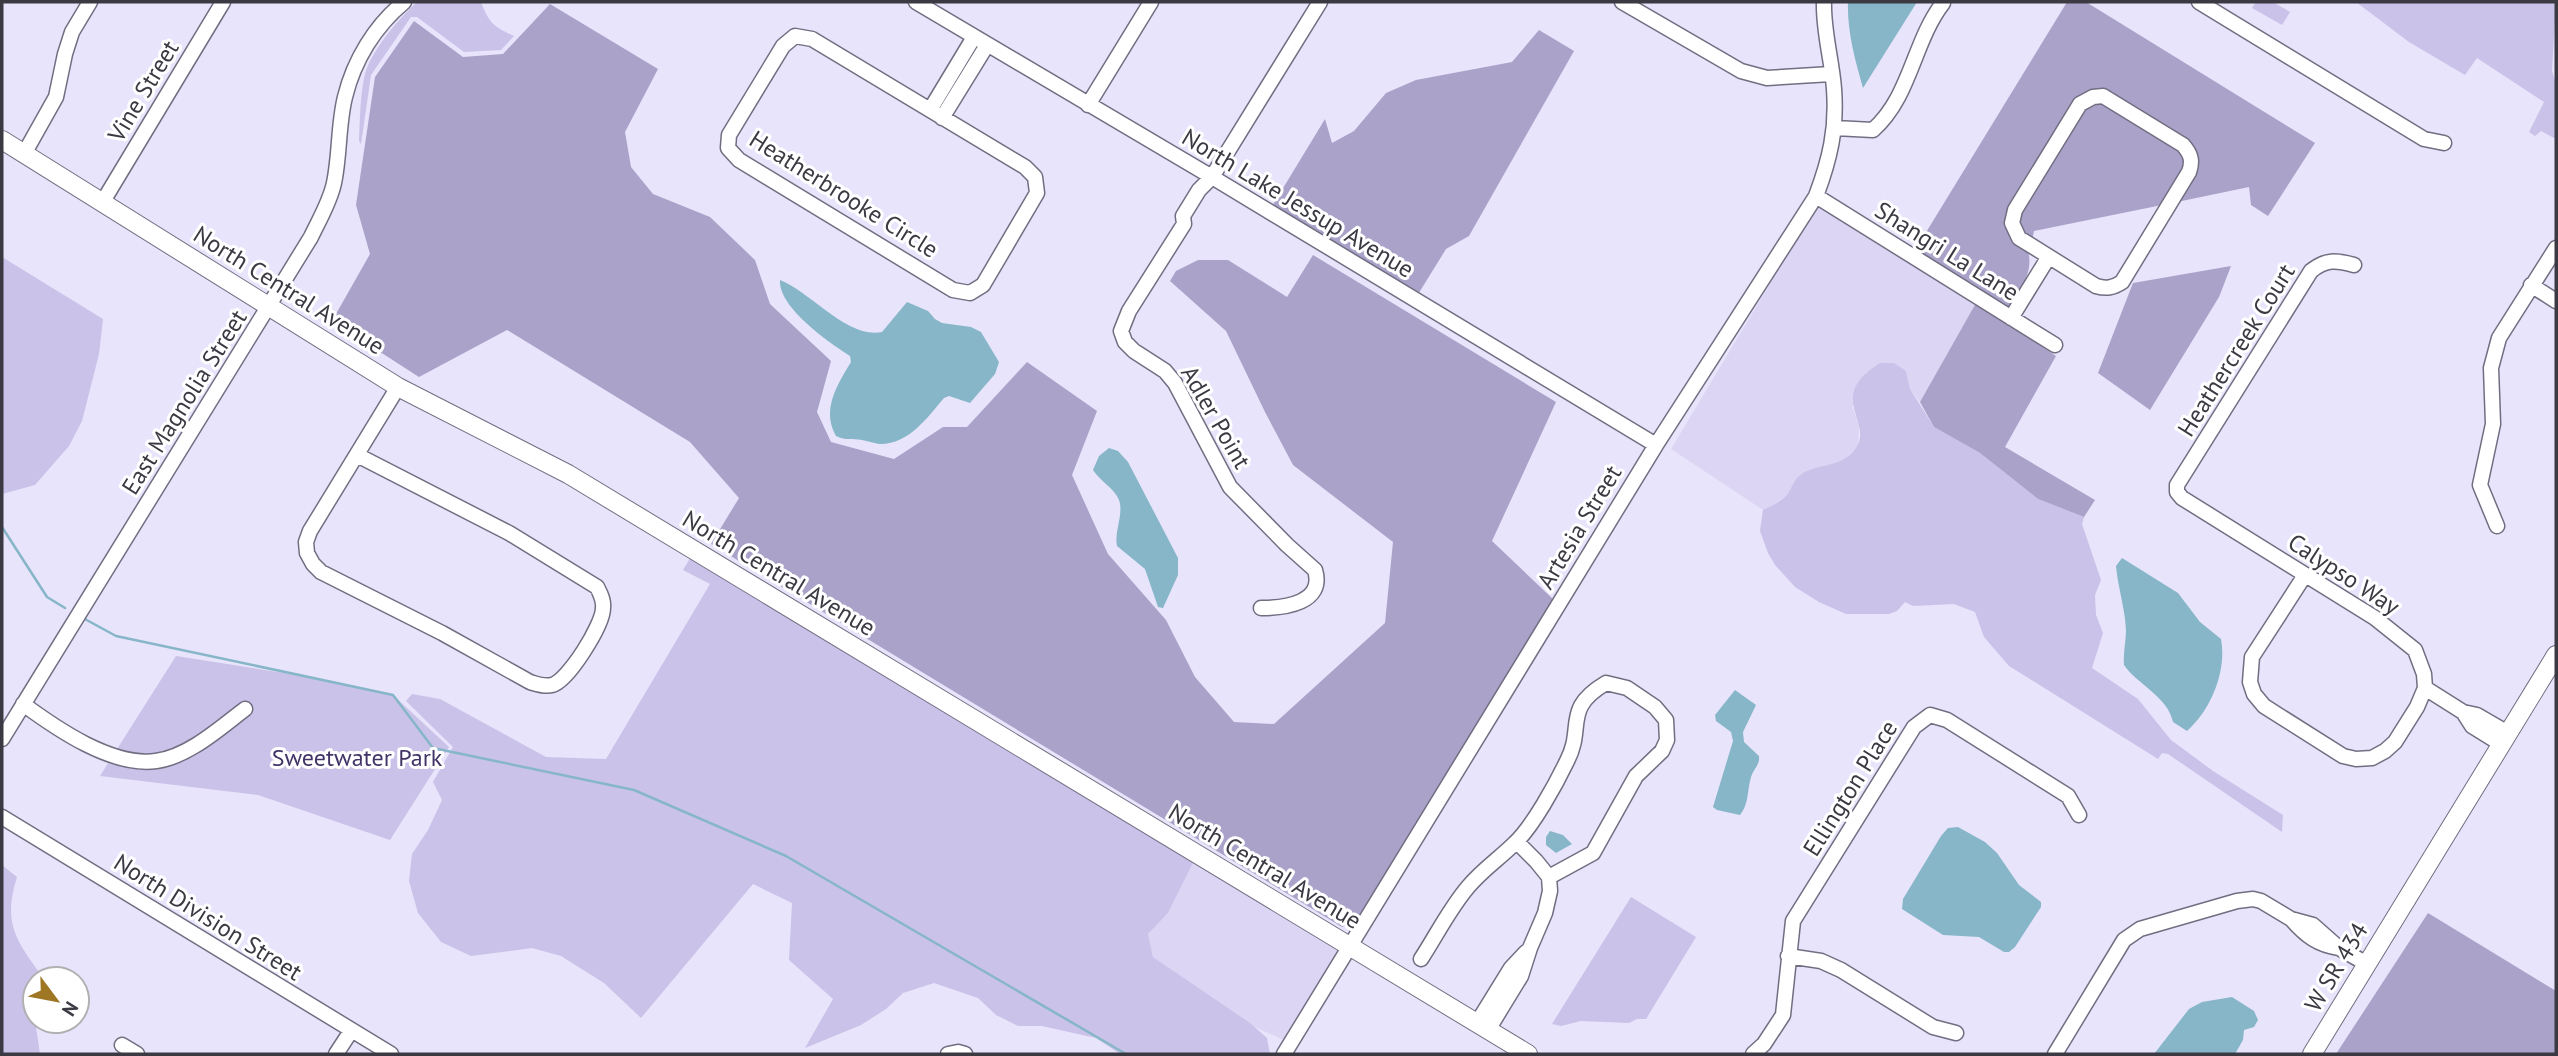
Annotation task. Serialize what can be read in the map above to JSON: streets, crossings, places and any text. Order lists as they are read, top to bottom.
{
  "streets": {
    "main road": ["North Central Avenue", "W SR 434"],
    "street": [
      "Vine Street",
      "Heatherbrooke Circle",
      "North Lake Jessup Avenue",
      "Shangri La Lane",
      "Heathercreek Court",
      "East Magnolia Street",
      "Adler Point",
      "Artesia Street",
      "Calypso Way",
      "Ellington Place",
      "North Division Street"
    ]
  },
  "crossings": [
    ["Vine Street", "North Central Avenue"],
    ["North Lake Jessup Avenue", "Adler Point"],
    ["North Lake Jessup Avenue", "Artesia Street"],
    ["Shangri La Lane", "Artesia Street"],
    ["North Central Avenue", "East Magnolia Street"],
    ["North Central Avenue", "Artesia Street"],
    ["Heathercreek Court", "Calypso Way"]
  ],
  "parks": ["Sweetwater Park"],
  "north": "bottom right"
}
